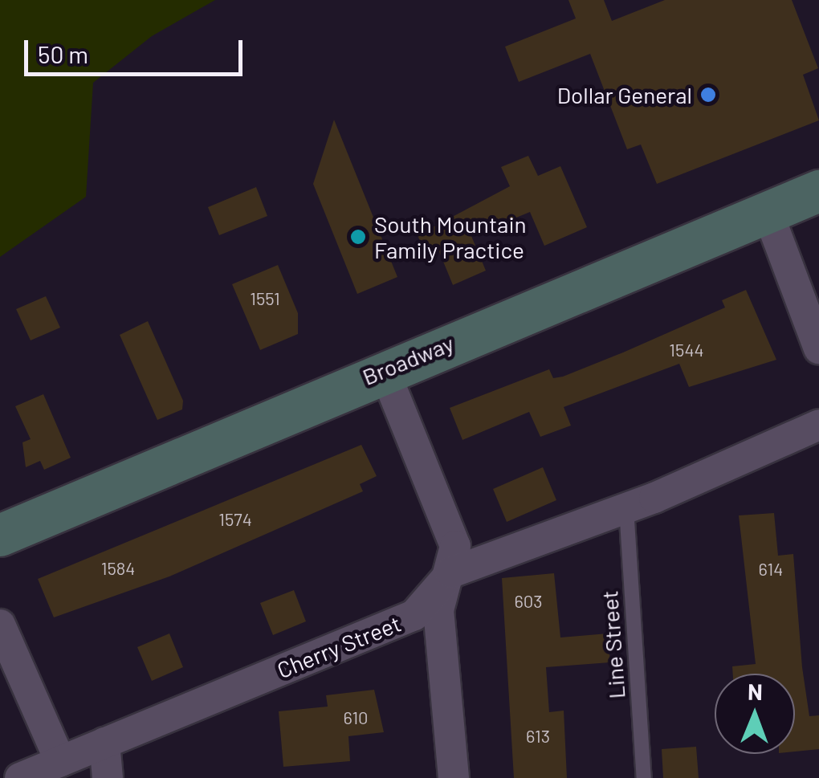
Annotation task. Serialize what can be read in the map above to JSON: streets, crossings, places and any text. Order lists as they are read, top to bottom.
{
  "streets": {
    "main road": ["Broadway"],
    "street": ["Cherry Street"],
    "lane": ["Line Street"]
  },
  "crossings": [
    ["Line Street", "Cherry Street"]
  ],
  "places": ["Dollar General", "South Mountain Family Practice"],
  "house_numbers": [
    "1551",
    "1544",
    "1574",
    "1584",
    "614",
    "603",
    "610",
    "613"
  ],
  "scale_bar": "50 m",
  "north": "top"
}
